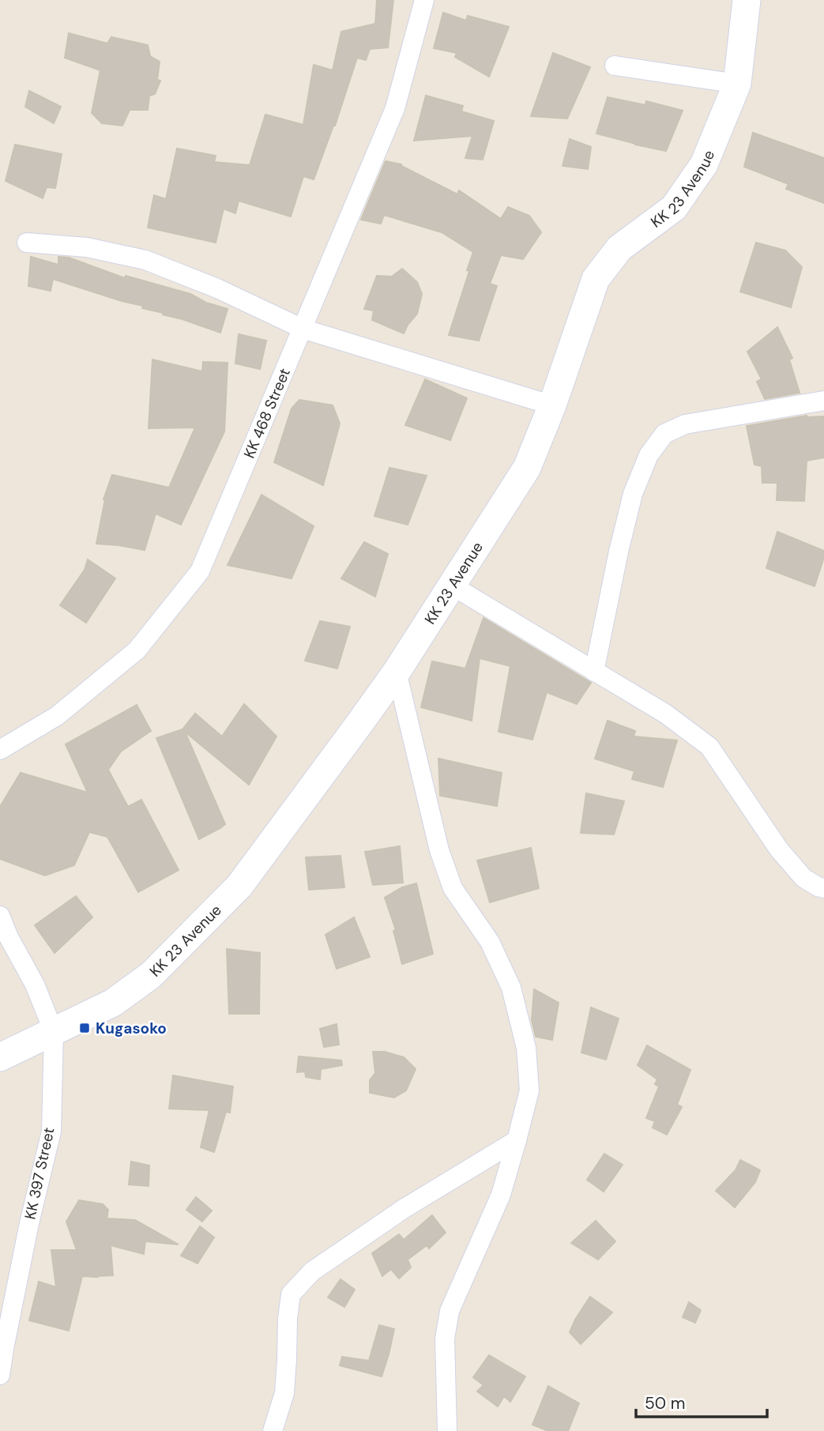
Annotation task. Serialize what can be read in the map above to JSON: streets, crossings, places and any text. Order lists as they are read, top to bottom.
{
  "streets": {
    "main road": ["KK 23 Avenue"],
    "street": ["KK 468 Street", "KK 397 Street"]
  },
  "crossings": [
    ["KK 23 Avenue", "KK 397 Street"]
  ],
  "places": {
    "transit": ["Kugasoko"]
  },
  "scale_bar": "50 m"
}
